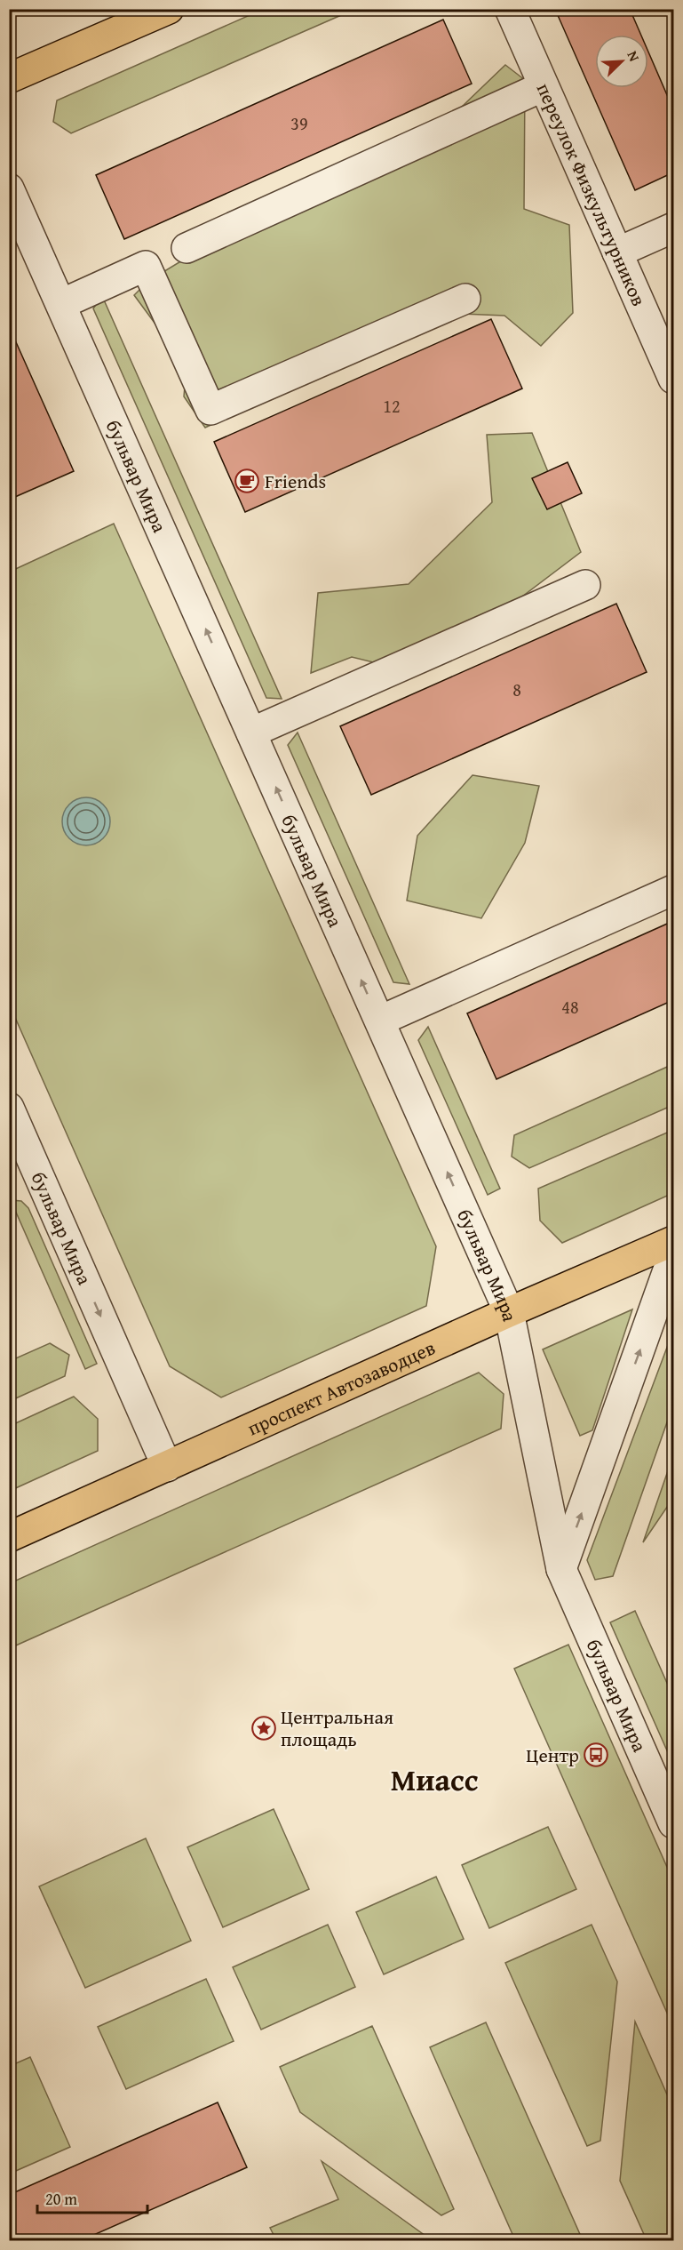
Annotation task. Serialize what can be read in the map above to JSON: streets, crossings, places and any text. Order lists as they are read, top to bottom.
{
  "streets": {
    "main road": ["проспект Автозаводцев"],
    "street": ["переулок Физкультурников", "бульвар Мира"]
  },
  "crossings": [
    ["бульвар Мира", "проспект Автозаводцев"]
  ],
  "districts": ["Миасс"],
  "places": {
    "cafe": ["Friends"],
    "place": ["Центральная площадь"],
    "bus stop": ["Центр"]
  },
  "house_numbers": [
    "39",
    "12",
    "8",
    "48"
  ],
  "scale_bar": "20 m",
  "north": "top right"
}
